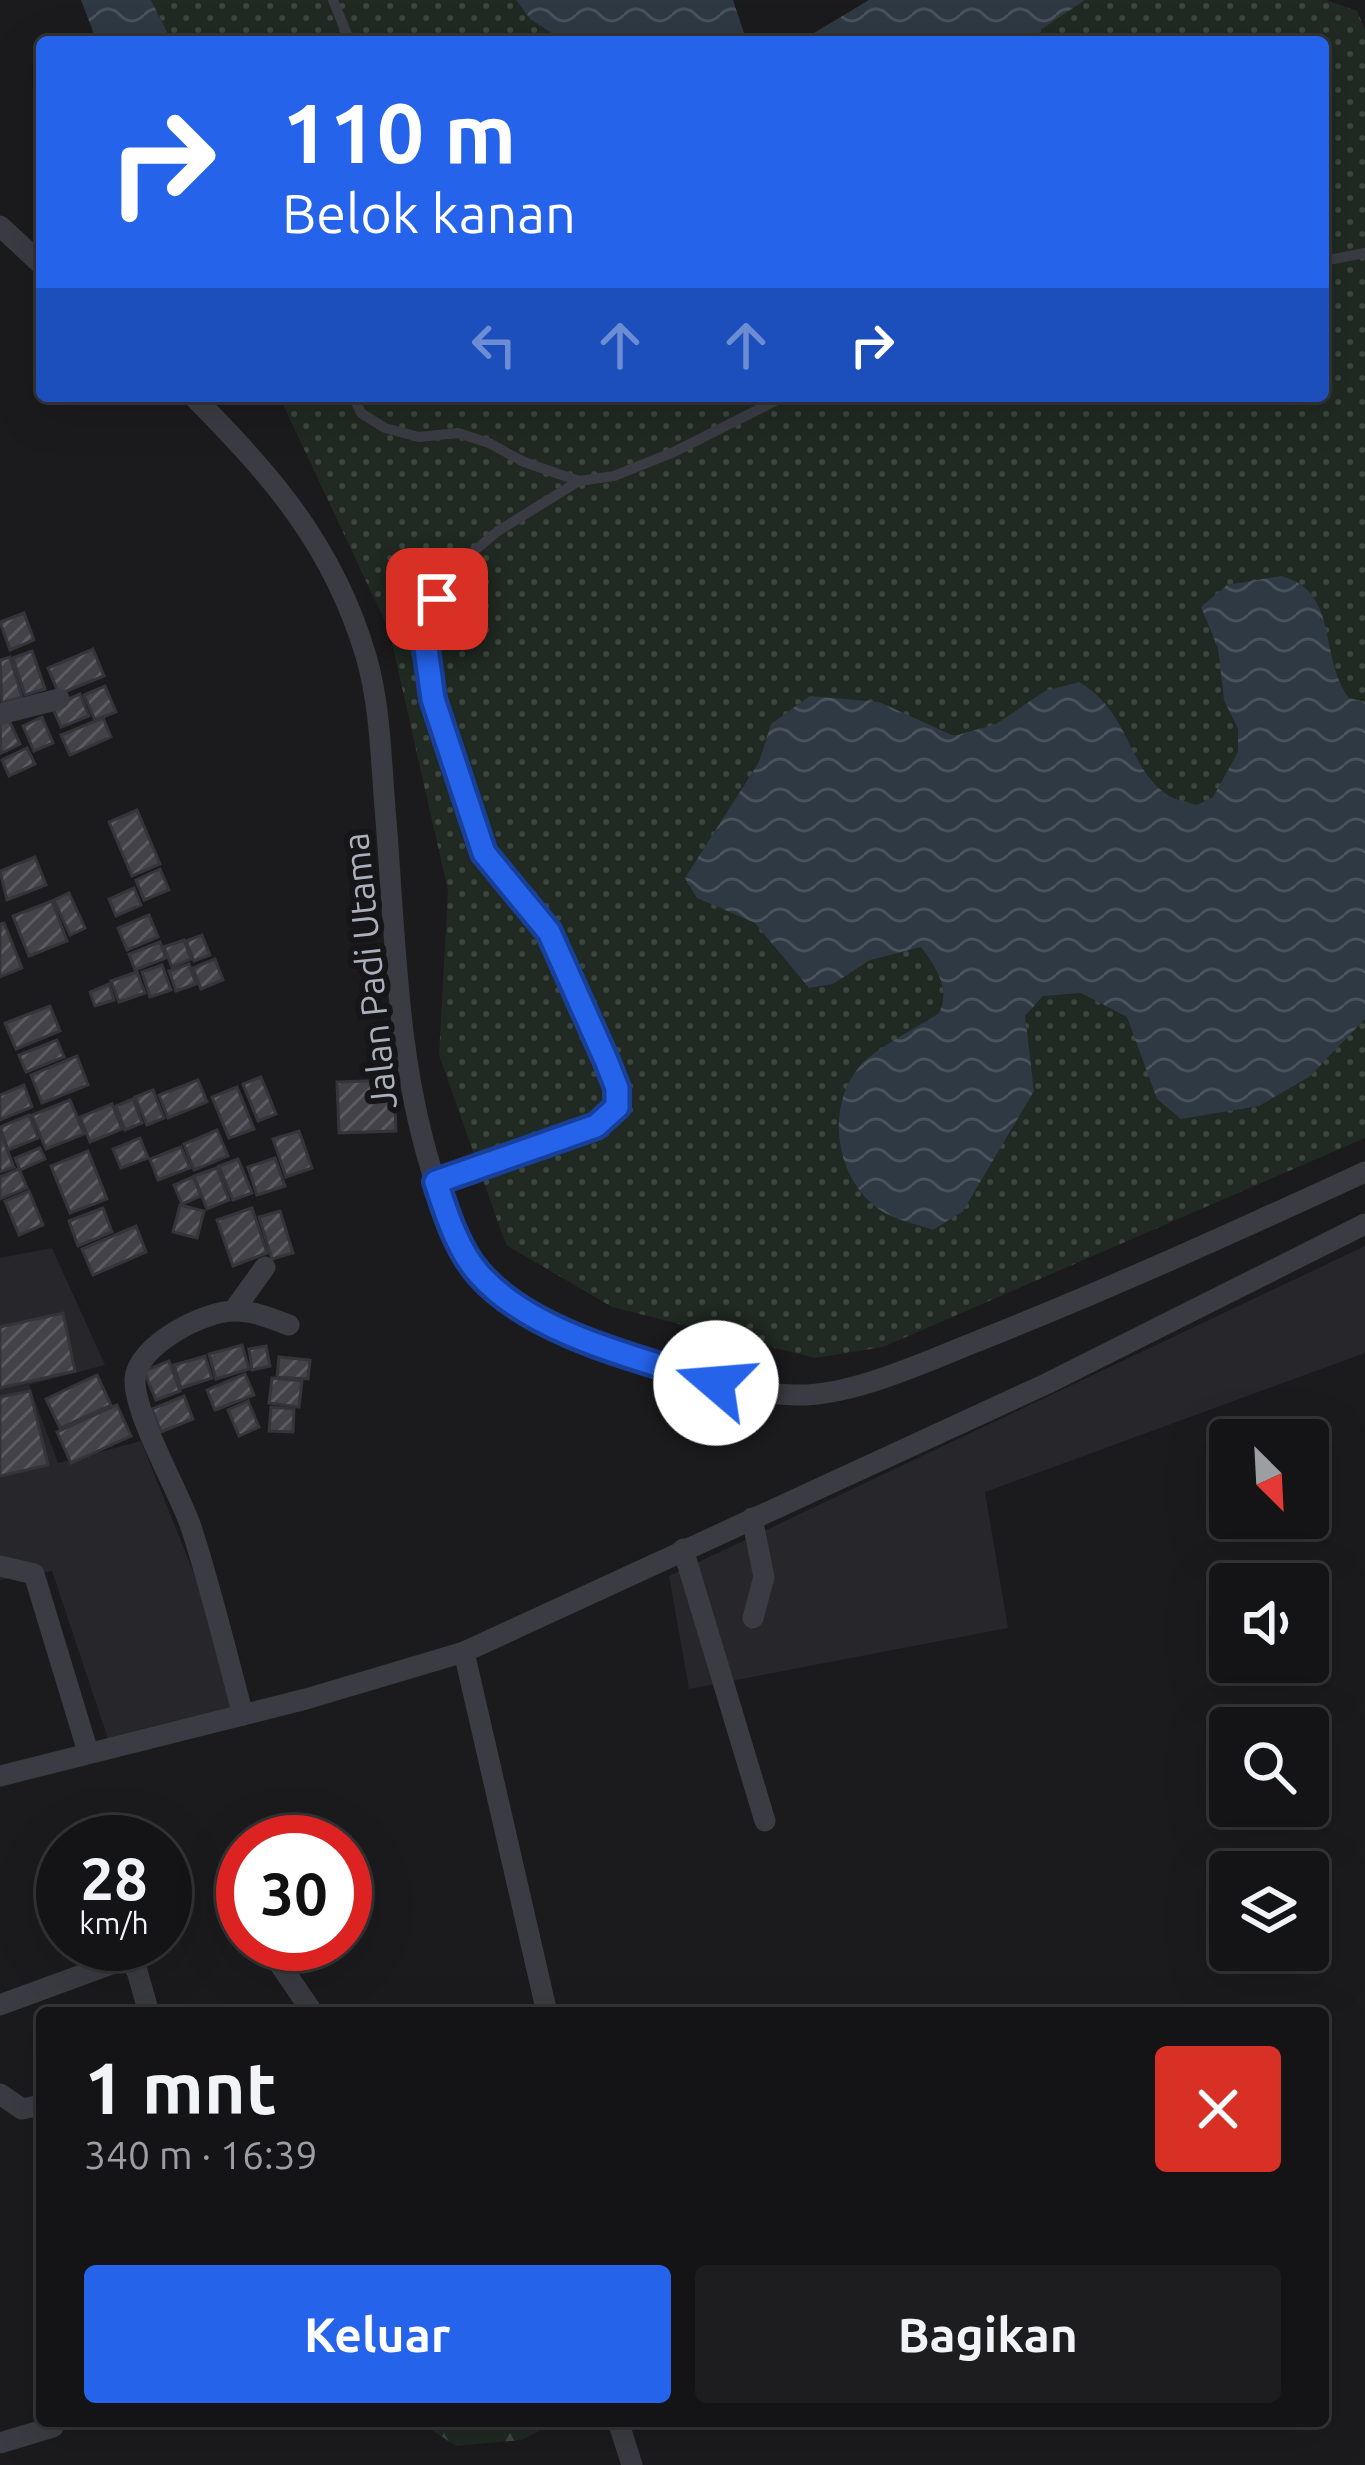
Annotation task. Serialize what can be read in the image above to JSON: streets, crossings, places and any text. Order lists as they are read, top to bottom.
{
  "streets": {
    "street": ["Jalan Padi Utama"]
  },
  "north": "bottom right",
  "page": {
    "turn": ["110 m", "Belok kanan"],
    "speed": "28 km/h",
    "limit": "30",
    "heading": ["1 mnt", "340 m · 16:39"],
    "buttons": ["Keluar", "Bagikan"]
  }
}
